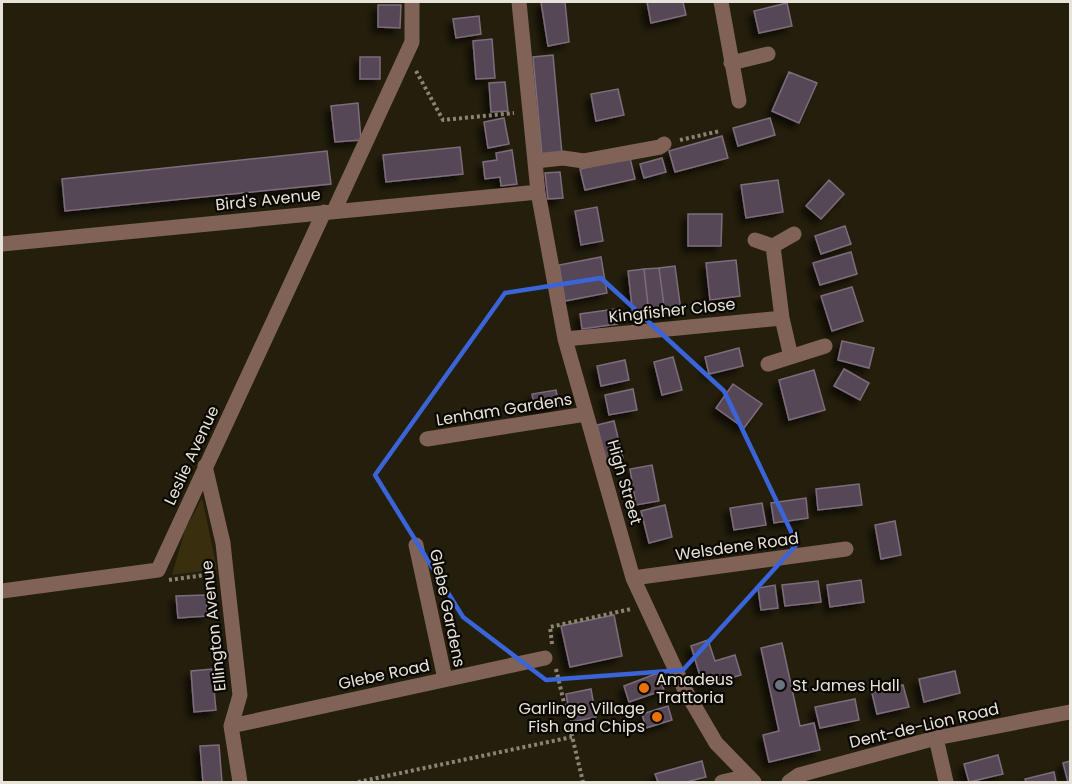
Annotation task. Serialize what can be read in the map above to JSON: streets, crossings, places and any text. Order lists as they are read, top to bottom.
{
  "streets": {
    "street": [
      "Bird's Avenue",
      "Kingfisher Close",
      "Lenham Gardens",
      "Leslie Avenue",
      "High Street",
      "Welsdene Road",
      "Glebe Gardens",
      "Ellington Avenue",
      "Glebe Road",
      "Dent-de-Lion Road"
    ]
  },
  "crossings": [
    ["Bird's Avenue", "Leslie Avenue"],
    ["Bird's Avenue", "High Street"],
    ["Kingfisher Close", "High Street"],
    ["Lenham Gardens", "High Street"],
    ["Leslie Avenue", "Ellington Avenue"],
    ["High Street", "Welsdene Road"],
    ["Glebe Gardens", "Glebe Road"],
    ["Ellington Avenue", "Glebe Road"]
  ],
  "places": ["St James Hall", "Amadeus Trattoria", "Garlinge Village Fish and Chips"]
}
